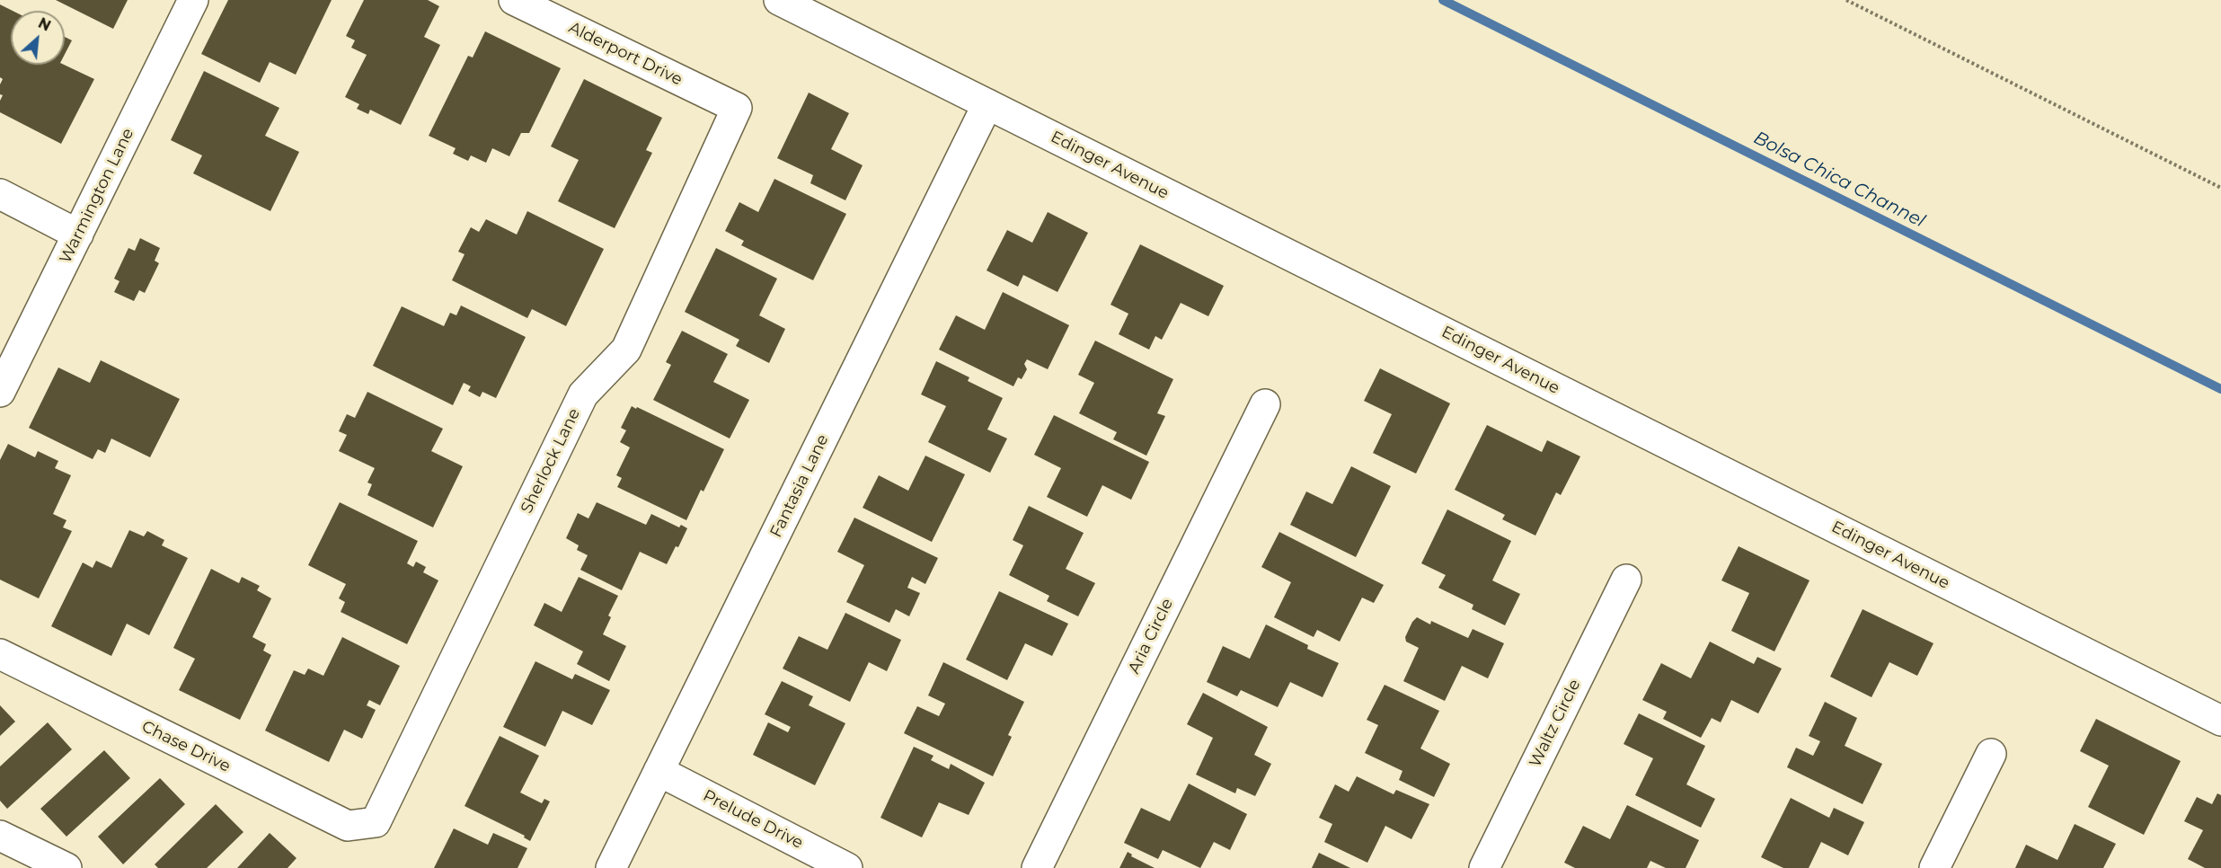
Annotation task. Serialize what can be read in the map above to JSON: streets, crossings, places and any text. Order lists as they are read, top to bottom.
{
  "streets": {
    "street": [
      "Alderport Drive",
      "Edinger Avenue",
      "Warmington Lane",
      "Sherlock Lane",
      "Fantasia Lane",
      "Aria Circle",
      "Waltz Circle",
      "Chase Drive",
      "Prelude Drive"
    ]
  },
  "crossings": [
    ["Alderport Drive", "Sherlock Lane"],
    ["Edinger Avenue", "Fantasia Lane"],
    ["Sherlock Lane", "Chase Drive"],
    ["Fantasia Lane", "Prelude Drive"]
  ],
  "water": ["Bolsa Chica Channel"],
  "north": "top right"
}
